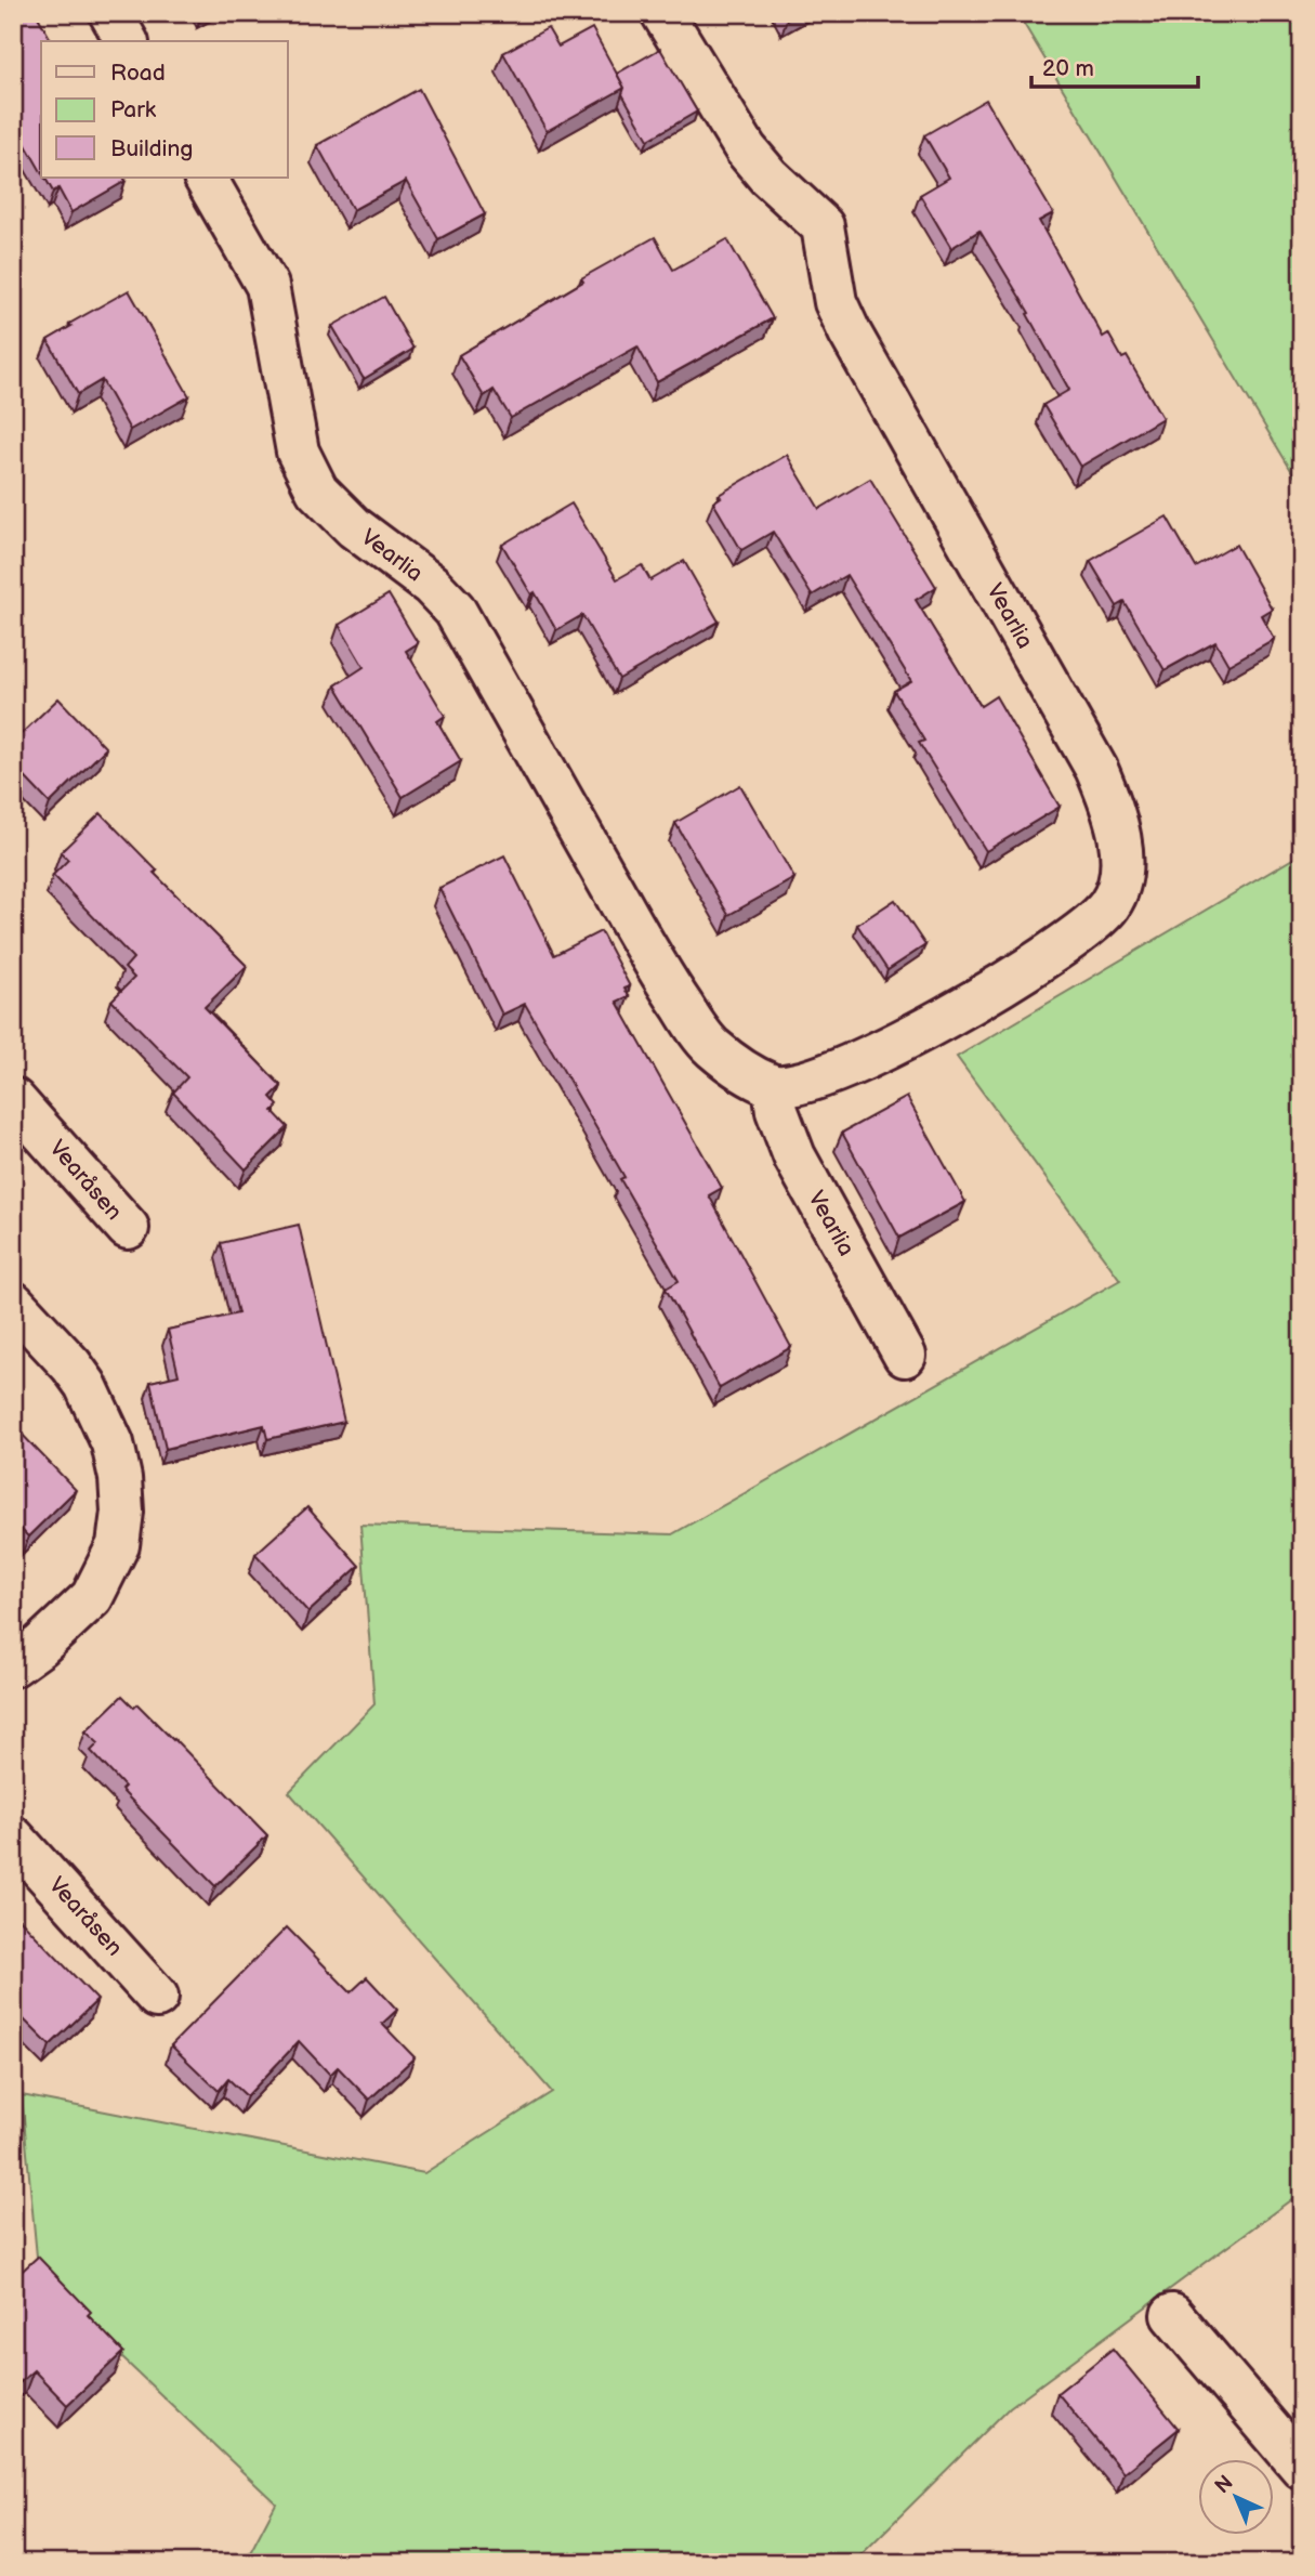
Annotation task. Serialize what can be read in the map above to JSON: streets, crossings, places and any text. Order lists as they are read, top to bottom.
{
  "streets": {
    "street": ["Vearlia", "Vearåsen"]
  },
  "legend": ["Road", "Park", "Building"],
  "scale_bar": "20 m",
  "north": "top left"
}
